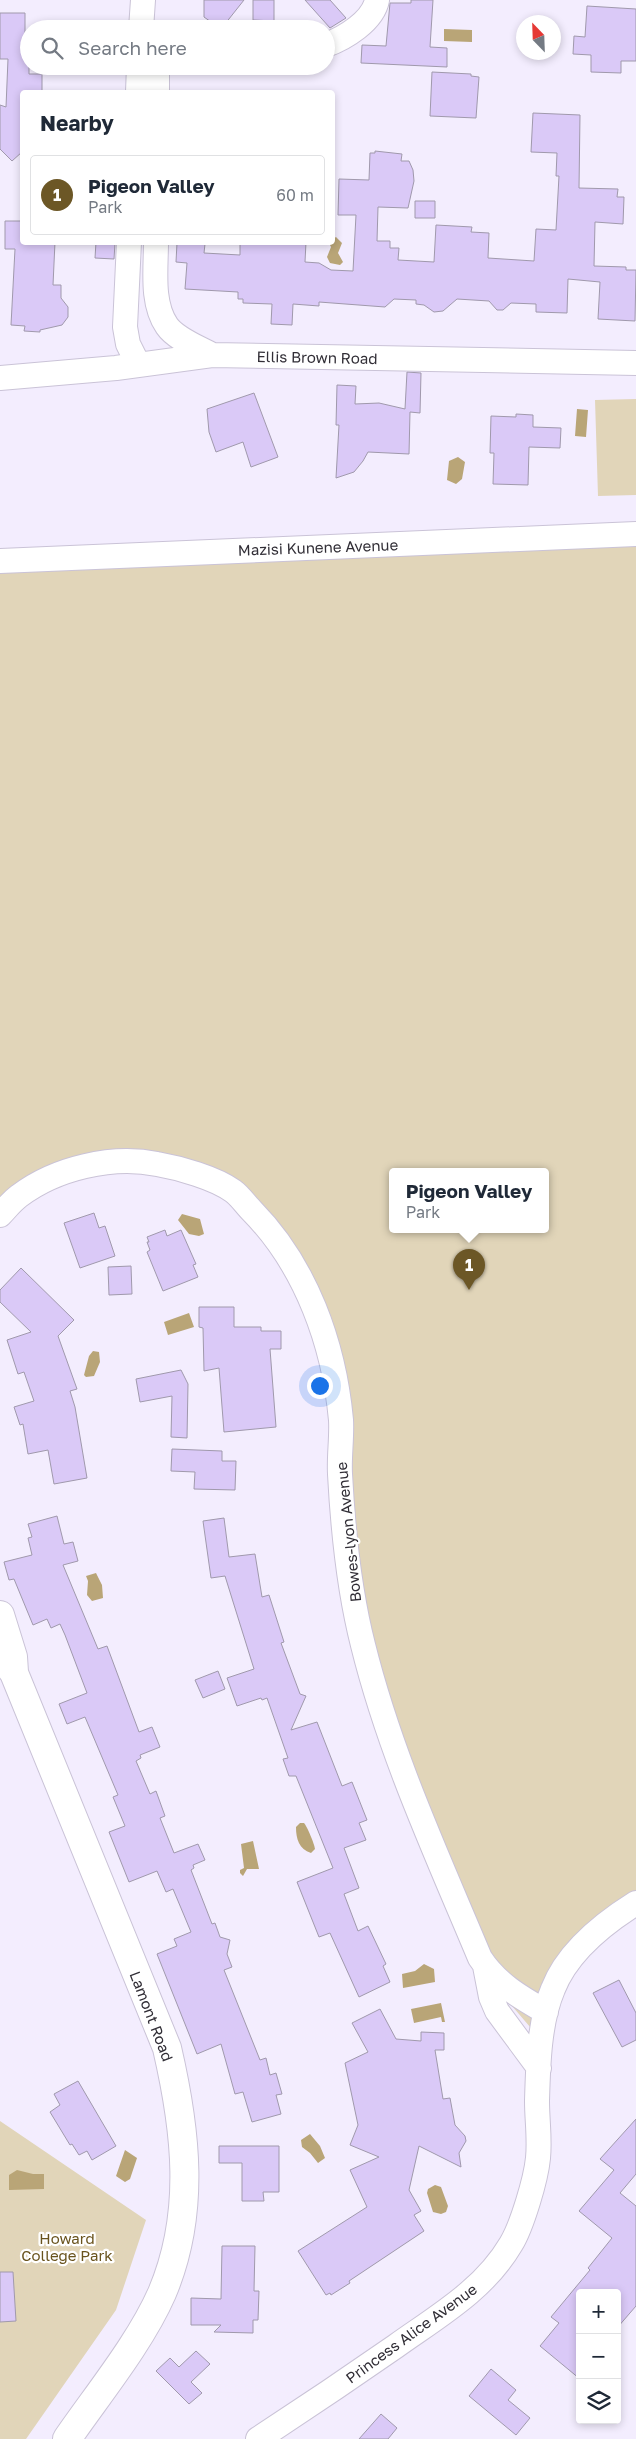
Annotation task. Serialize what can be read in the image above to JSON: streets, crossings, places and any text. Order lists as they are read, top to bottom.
{
  "streets": {
    "street": [
      "Ellis Brown Road",
      "Mazisi Kunene Avenue",
      "Bowes-lyon Avenue",
      "Lamont Road",
      "Princess Alice Avenue"
    ]
  },
  "crossings": [
    ["Bowes-lyon Avenue", "Princess Alice Avenue"]
  ],
  "parks": ["Howard College Park"],
  "north": "top left",
  "page": {
    "search": "Search here",
    "heading": "Nearby",
    "list": [
      {
        "mark": "1",
        "name": "Pigeon Valley",
        "note": "Park",
        "value": "60 m"
      }
    ],
    "popup": ["Pigeon Valley", "Park"],
    "pins": "1",
    "map_buttons": ["+", "−"]
  }
}
